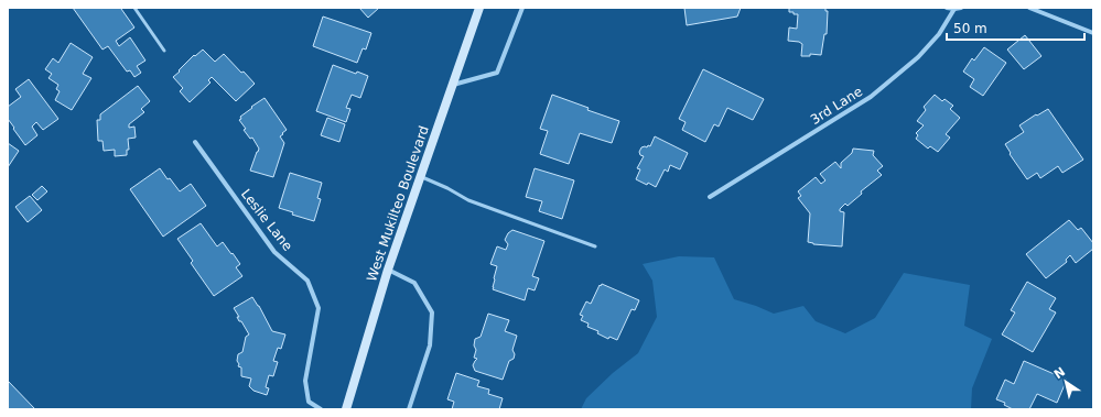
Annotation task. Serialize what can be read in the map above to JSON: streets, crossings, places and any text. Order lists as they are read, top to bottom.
{
  "streets": {
    "main road": ["West Mukilteo Boulevard"],
    "street": ["3rd Lane", "Leslie Lane"]
  },
  "scale_bar": "50 m",
  "north": "top left"
}
